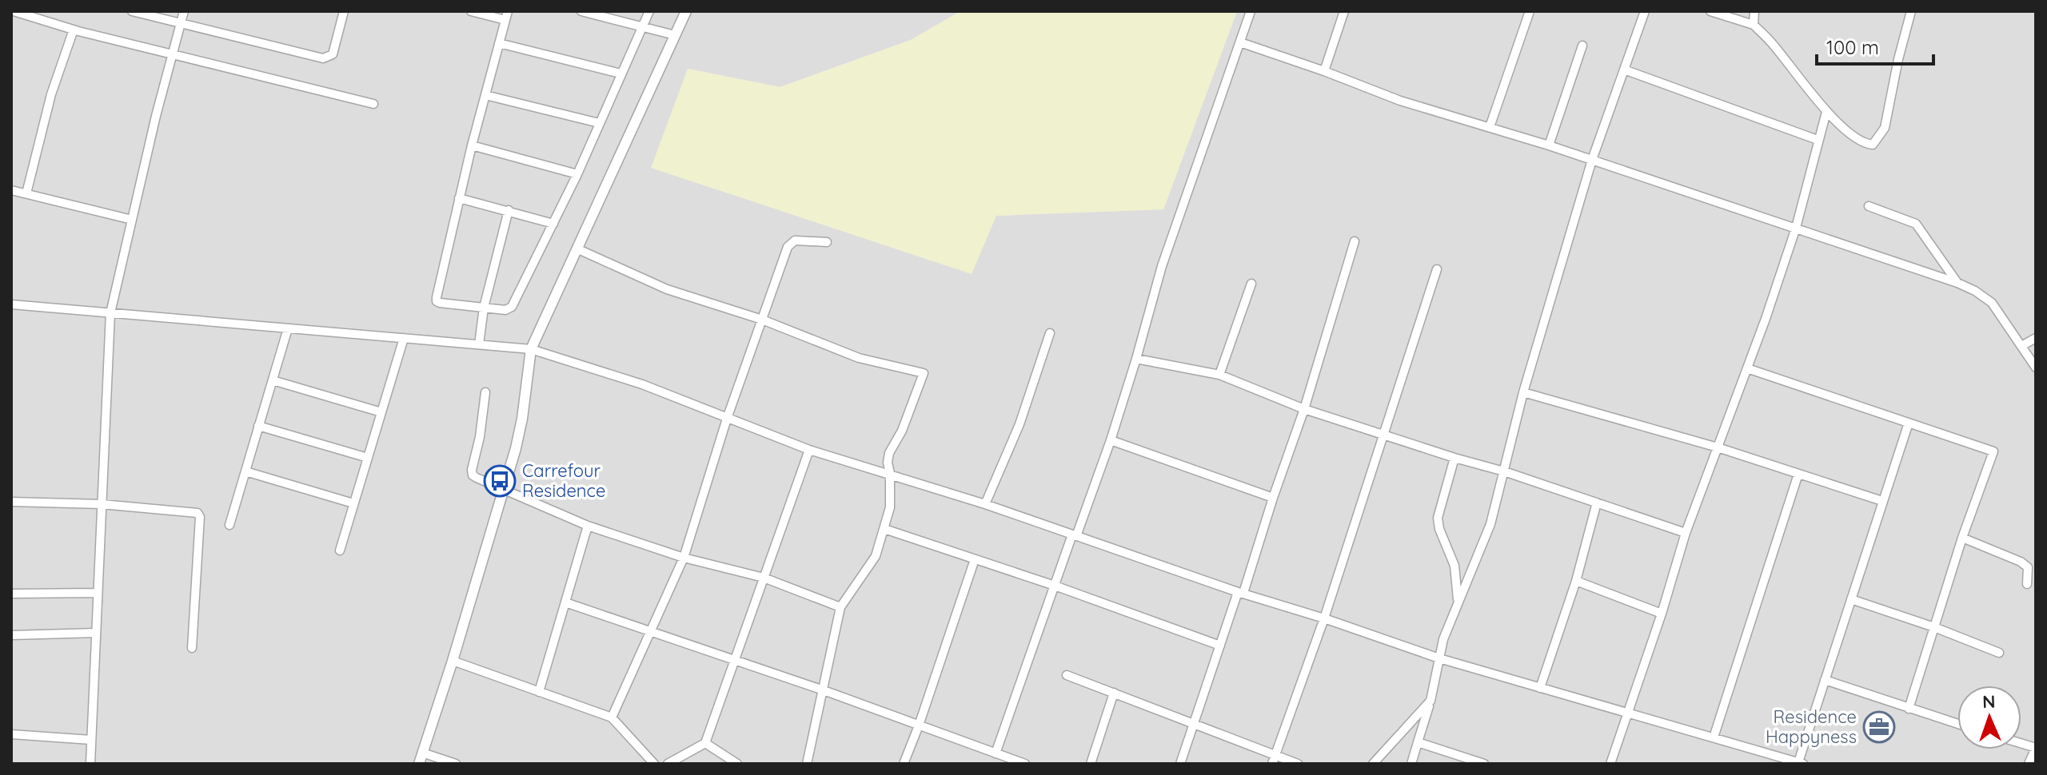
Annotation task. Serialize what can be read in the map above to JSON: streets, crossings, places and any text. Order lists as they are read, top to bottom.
{
  "places": {
    "bus stop": ["Carrefour Residence"],
    "office": ["Residence Happyness"]
  },
  "scale_bar": "100 m",
  "north": "top"
}
